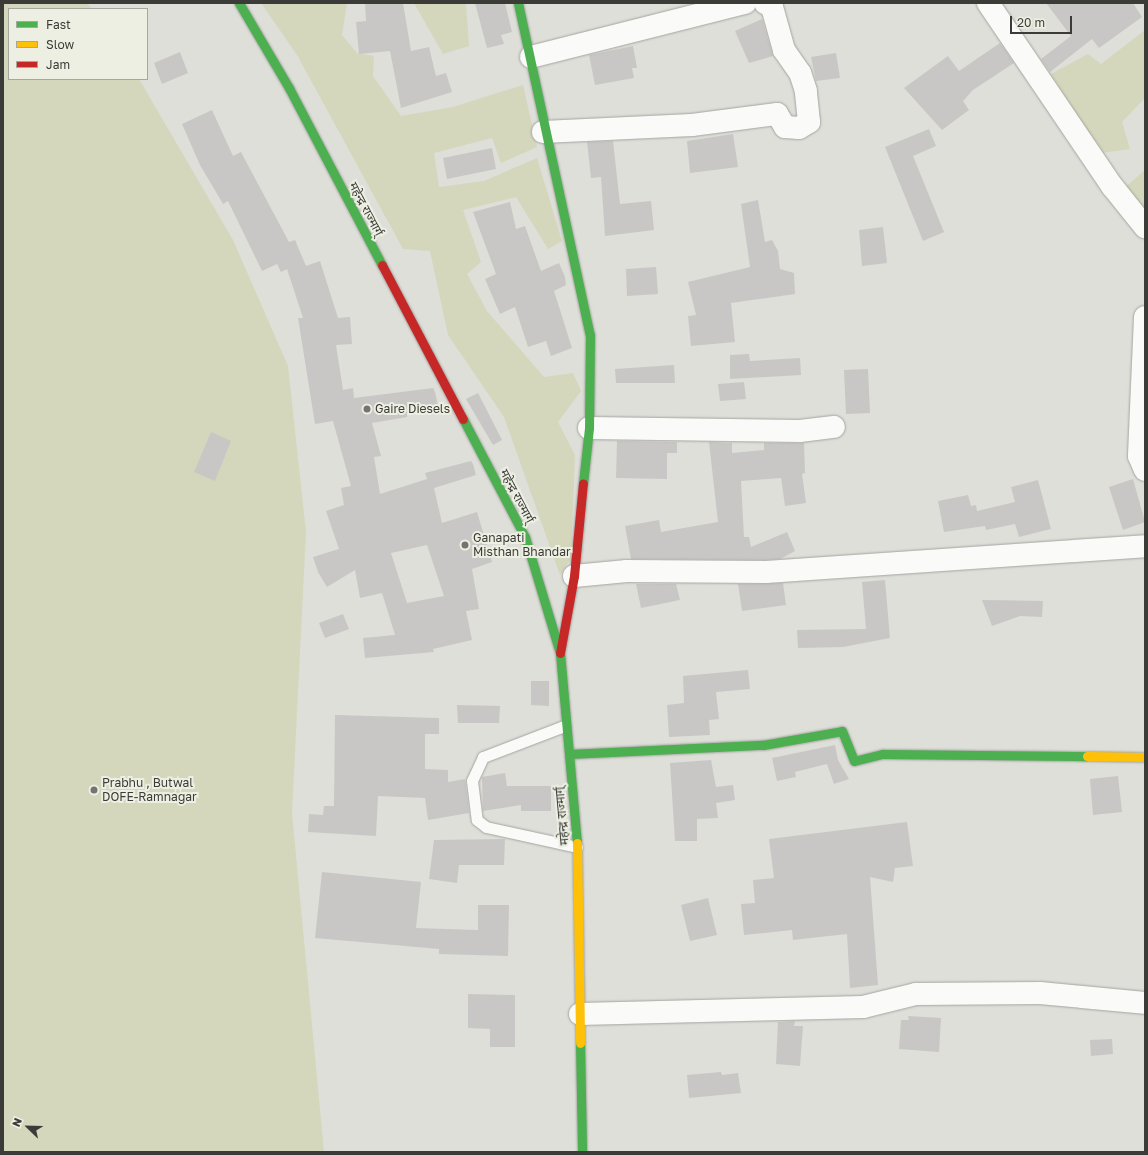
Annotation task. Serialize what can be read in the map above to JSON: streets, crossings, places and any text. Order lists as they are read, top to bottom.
{
  "streets": {
    "main road": ["महेन्द्र राज्मार्ग्"]
  },
  "places": ["Gaire Diesels", "Ganapati Misthan Bhandar", "Prabhu , Butwal DOFE-Ramnagar"],
  "legend": ["Fast", "Slow", "Jam"],
  "scale_bar": "20 m",
  "north": "top left"
}
